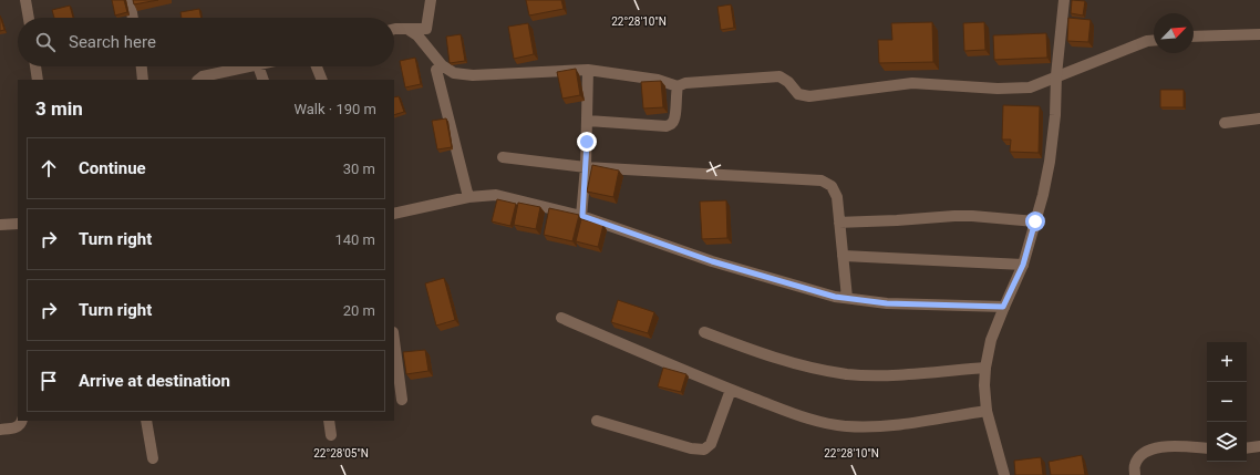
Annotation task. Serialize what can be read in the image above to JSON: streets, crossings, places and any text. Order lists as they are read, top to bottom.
{
  "north": "top right",
  "page": {
    "search": "Search here",
    "heading": ["3 min", "Walk · 190 m"],
    "list": [
      ["Continue", "30 m"],
      ["Turn right", "140 m"],
      ["Turn right", "20 m"],
      "Arrive at destination"
    ],
    "map_buttons": ["+", "−"]
  },
  "coordinates": ["22°28'10\"N", "22°28'05\"N"]
}
